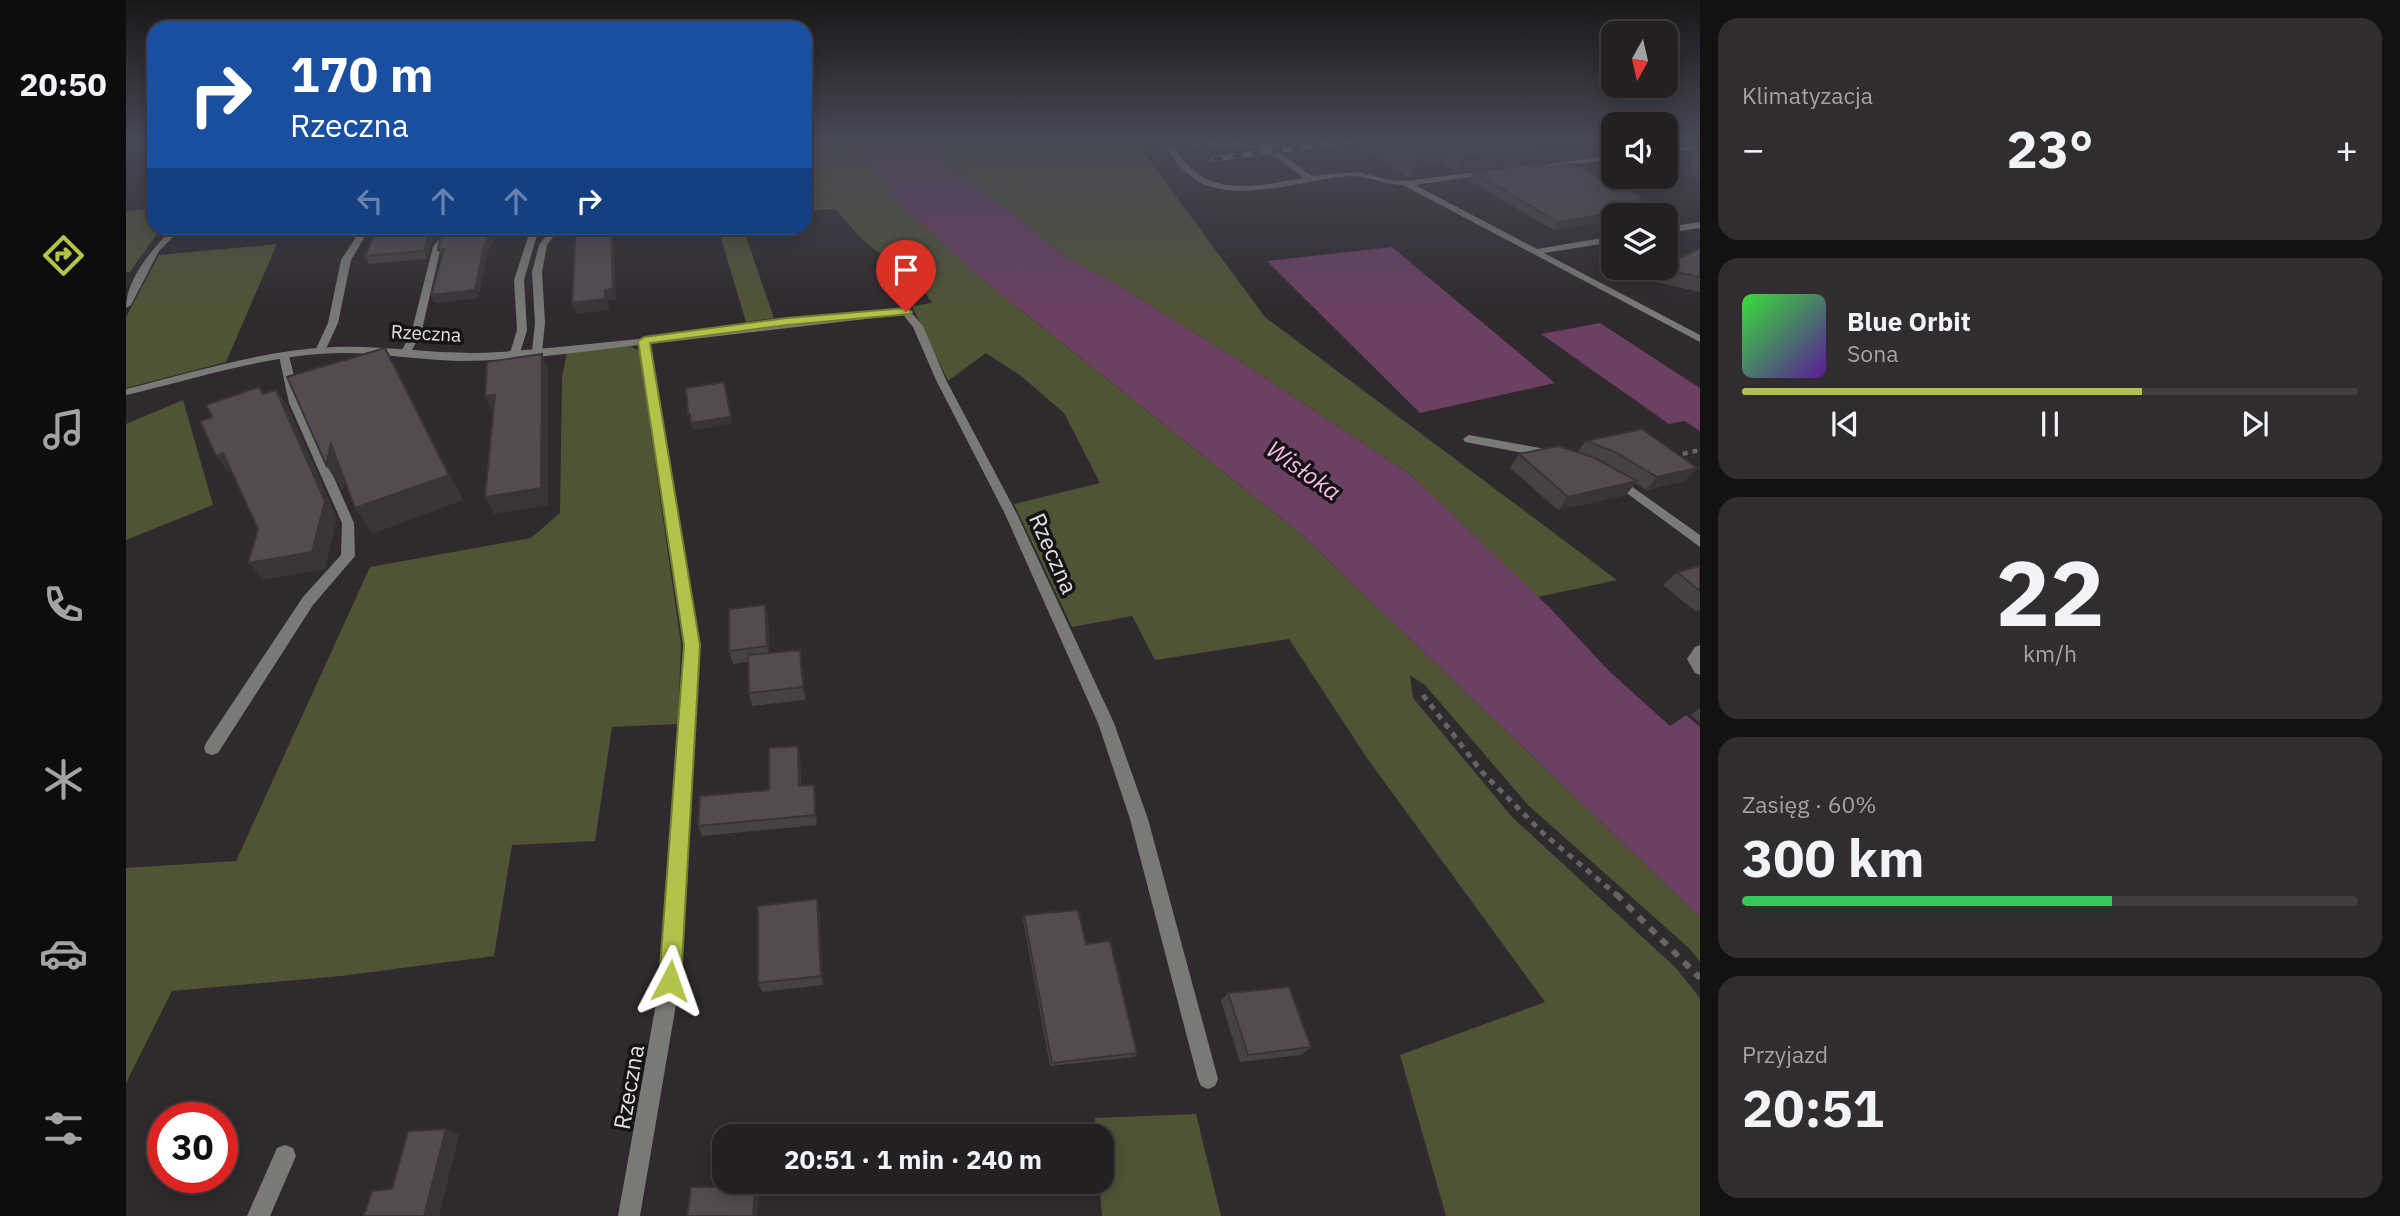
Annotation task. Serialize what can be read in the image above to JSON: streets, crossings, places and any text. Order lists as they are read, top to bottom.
{
  "streets": {
    "street": ["Rzeczna"]
  },
  "water": ["Wisłoka"],
  "north": "bottom",
  "page": {
    "tabs": "20:50",
    "tile": [
      "Klimatyzacja",
      ["22", "km/h"],
      ["Zasięg · 60%", "300 km"],
      ["Przyjazd", "20:51"]
    ],
    "turn": ["170 m", "Rzeczna"],
    "heat": ["−", "23°", "+"],
    "song": ["Blue Orbit", "Sona"],
    "limit": "30",
    "trip": "20:51 · 1 min · 240 m"
  }
}
